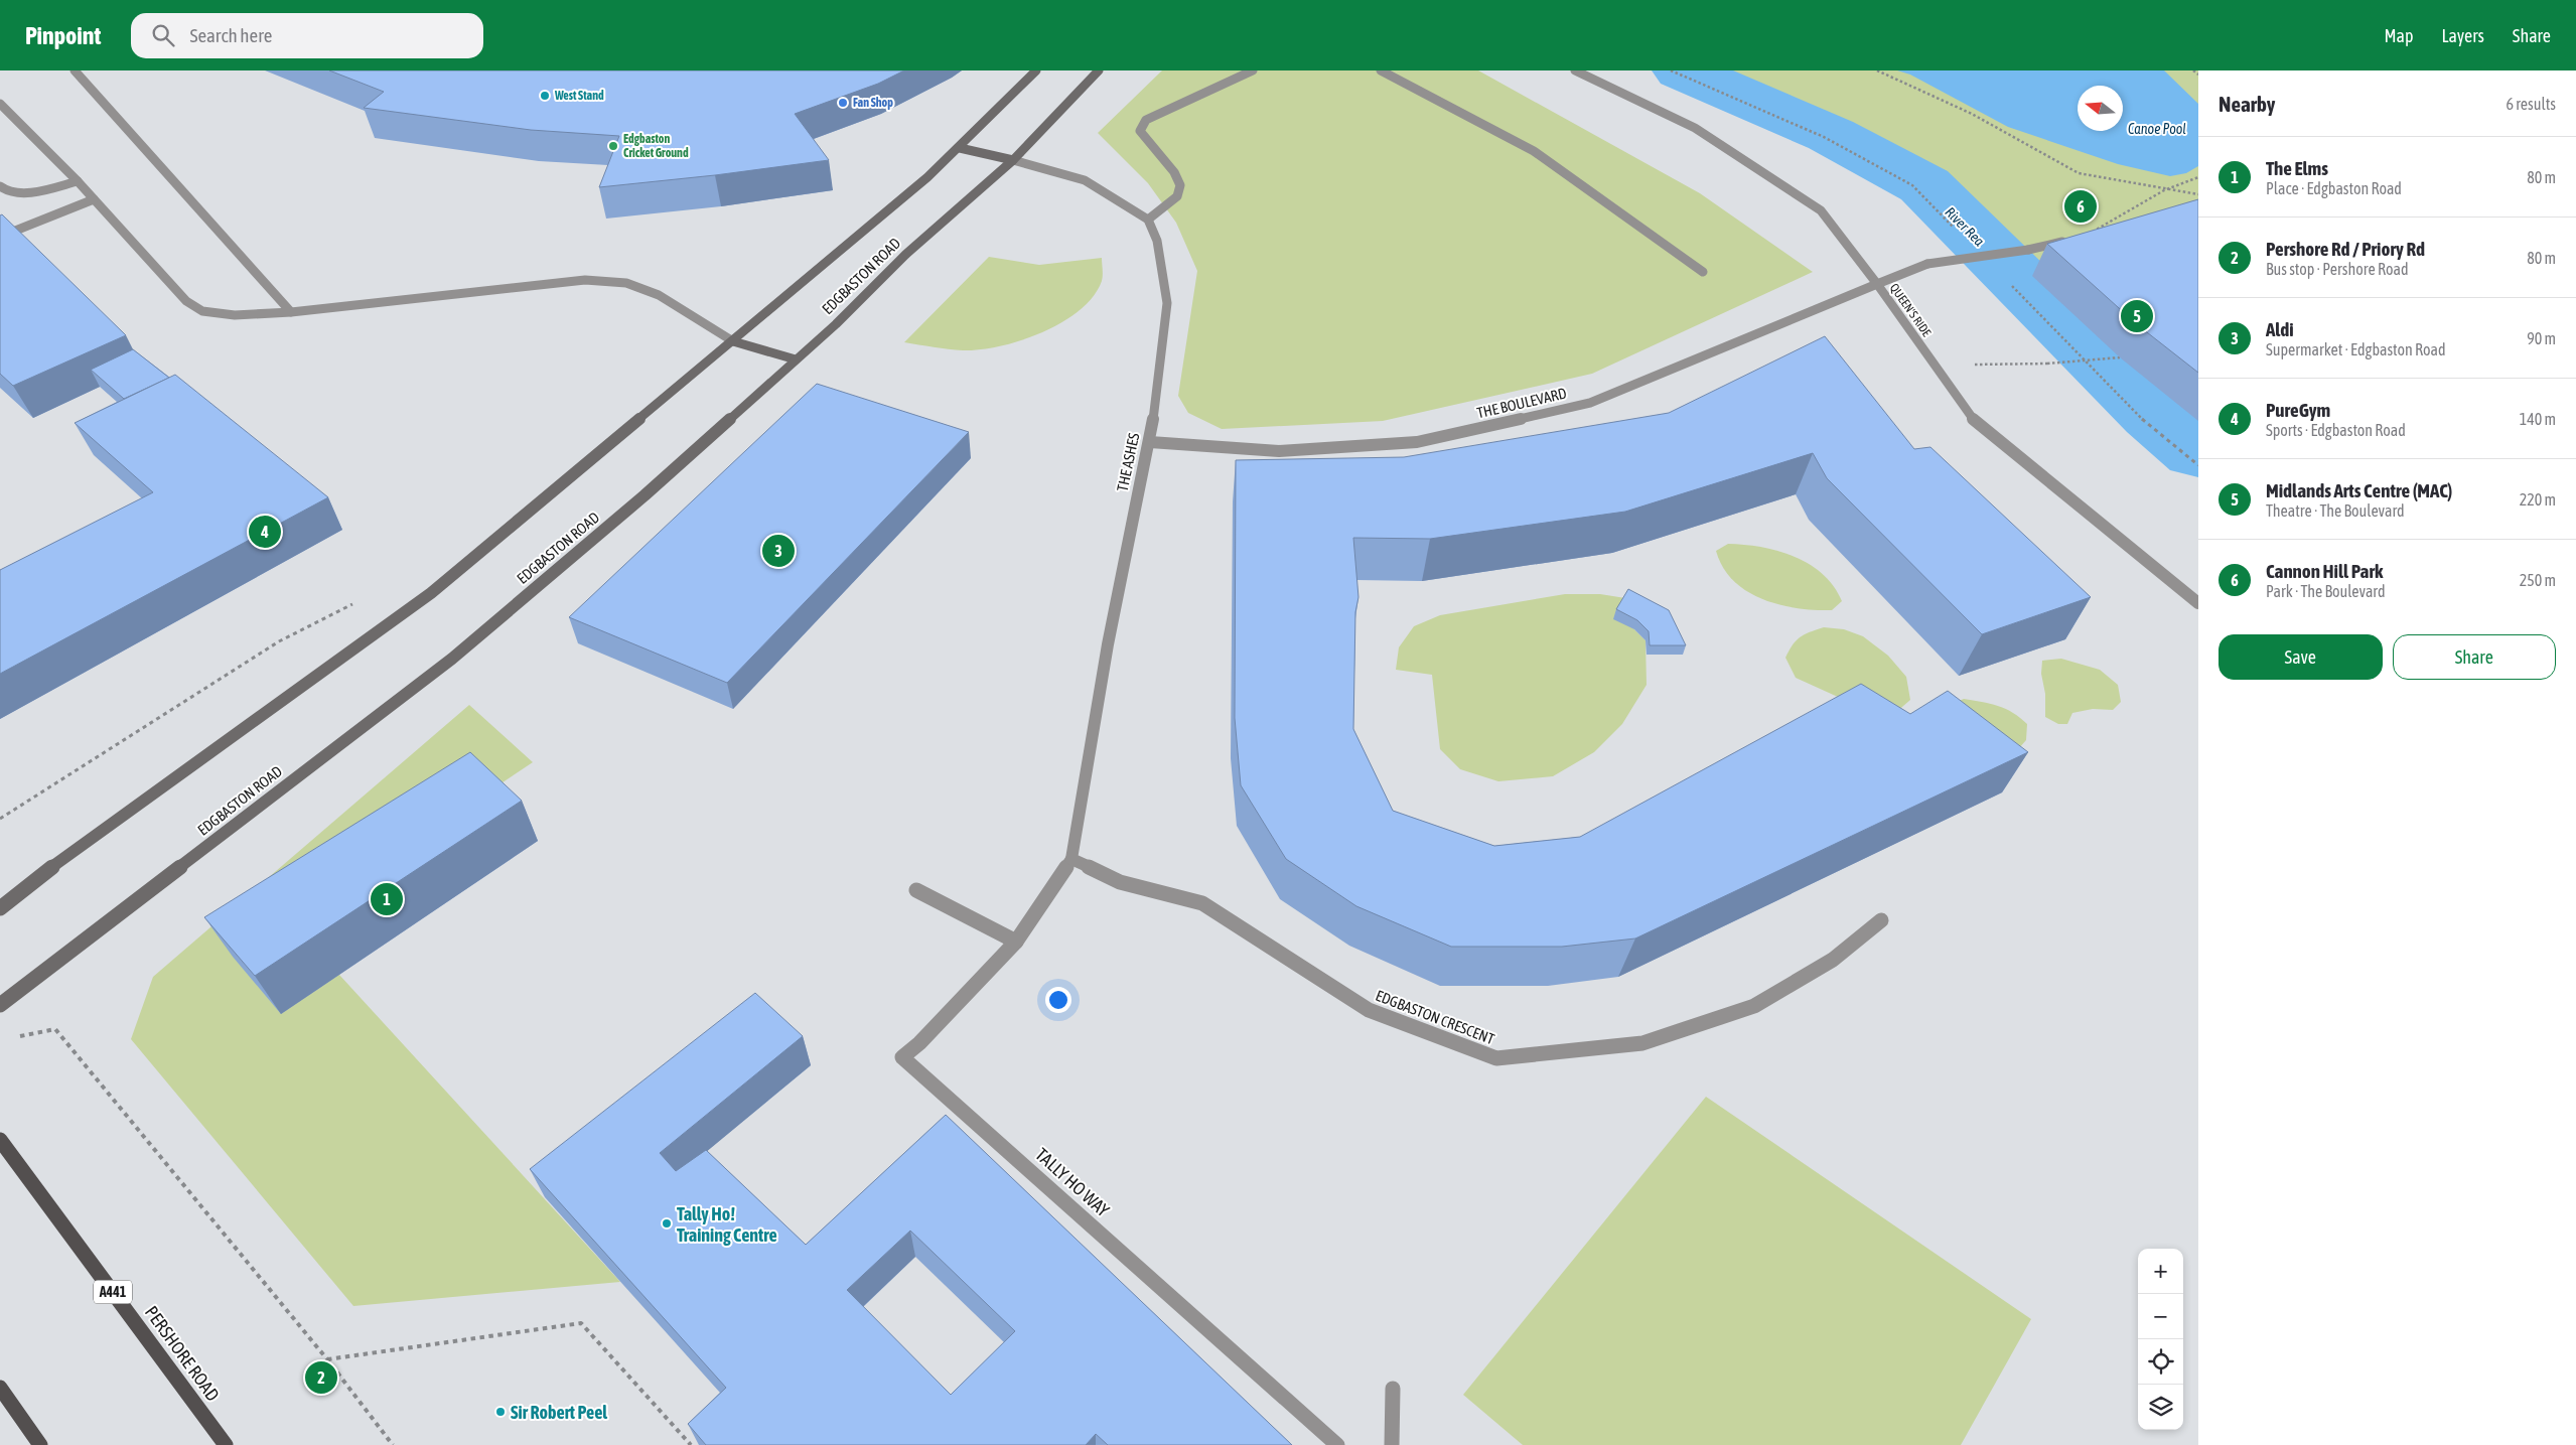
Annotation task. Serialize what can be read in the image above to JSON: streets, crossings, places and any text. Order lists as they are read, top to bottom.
{
  "streets": {
    "main road": ["EDGBASTON ROAD", "A441", "PERSHORE ROAD"],
    "street": [
      "QUEEN'S RIDE",
      "THE BOULEVARD",
      "THE ASHES",
      "EDGBASTON CRESCENT",
      "TALLY HO WAY"
    ]
  },
  "crossings": [
    ["QUEEN'S RIDE", "THE BOULEVARD"],
    ["THE BOULEVARD", "THE ASHES"],
    ["THE ASHES", "EDGBASTON CRESCENT"]
  ],
  "water": ["Canoe Pool", "River Rea"],
  "places": [
    "West Stand",
    "Fan Shop",
    "Edgbaston Cricket Ground",
    "Tally Ho! Training Centre",
    "Sir Robert Peel"
  ],
  "north": "left",
  "page": {
    "header": "Pinpoint",
    "search": "Search here",
    "nav": ["Map", "Layers", "Share"],
    "heading": ["Nearby", "6 results"],
    "list": [
      {
        "mark": "1",
        "name": "The Elms",
        "note": "Place · Edgbaston Road",
        "value": "80 m"
      },
      {
        "mark": "2",
        "name": "Pershore Rd / Priory Rd",
        "note": "Bus stop · Pershore Road",
        "value": "80 m"
      },
      {
        "mark": "3",
        "name": "Aldi",
        "note": "Supermarket · Edgbaston Road",
        "value": "90 m"
      },
      {
        "mark": "4",
        "name": "PureGym",
        "note": "Sports · Edgbaston Road",
        "value": "140 m"
      },
      {
        "mark": "5",
        "name": "Midlands Arts Centre (MAC)",
        "note": "Theatre · The Boulevard",
        "value": "220 m"
      },
      {
        "mark": "6",
        "name": "Cannon Hill Park",
        "note": "Park · The Boulevard",
        "value": "250 m"
      }
    ],
    "pins": [
      "6",
      "5",
      "4",
      "3",
      "1",
      "2"
    ],
    "buttons": ["Save", "Share"],
    "map_buttons": ["+", "−"]
  }
}
